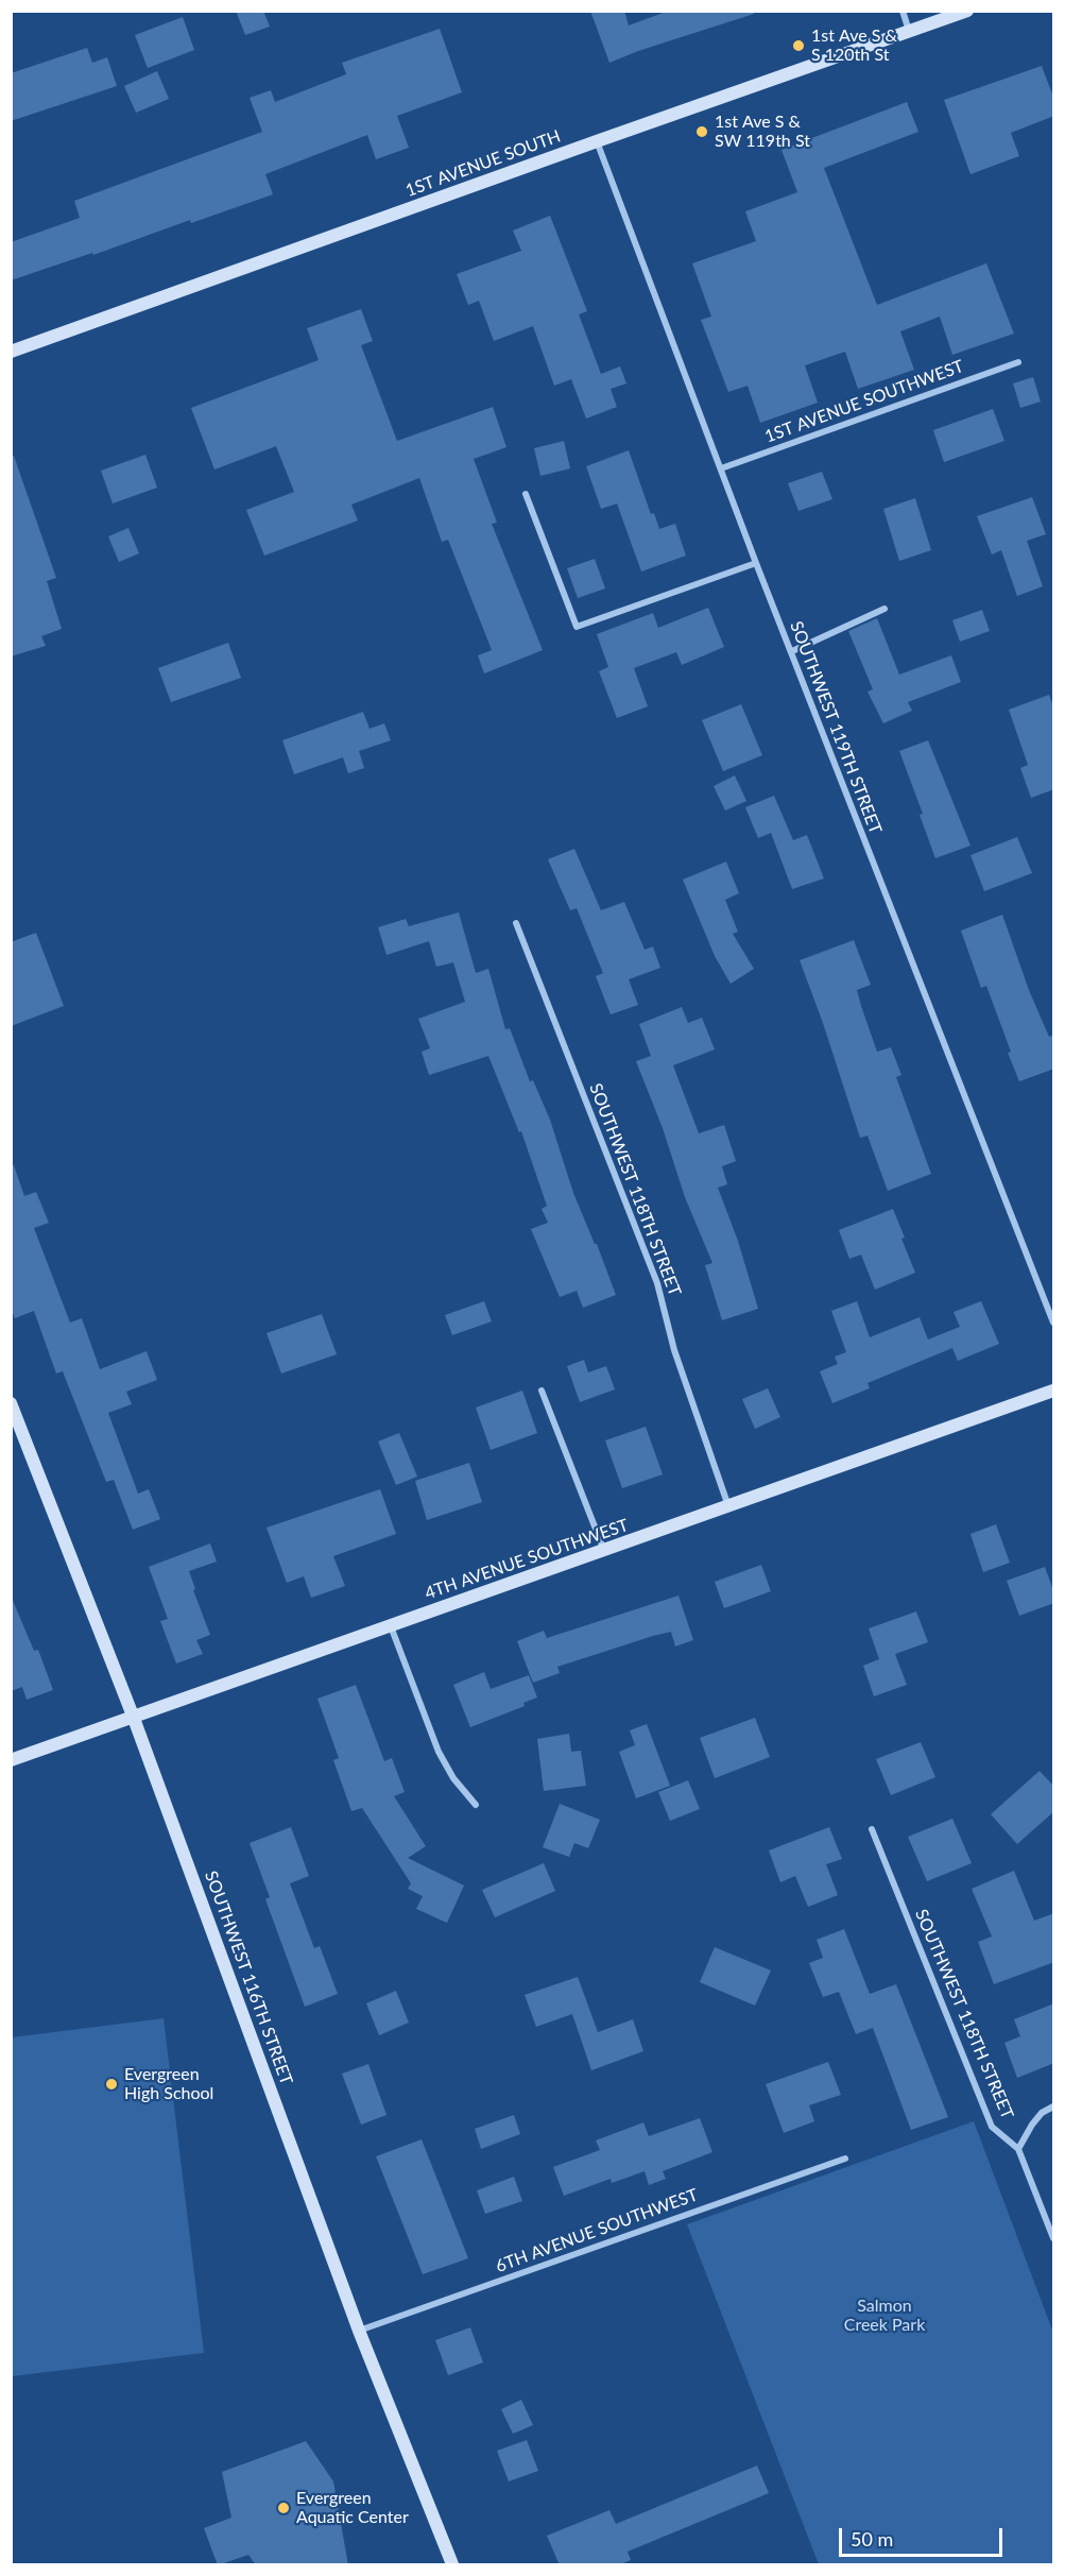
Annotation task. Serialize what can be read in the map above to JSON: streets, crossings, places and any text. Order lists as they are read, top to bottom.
{
  "streets": {
    "street": [
      "1ST AVENUE SOUTH",
      "1ST AVENUE SOUTHWEST",
      "SOUTHWEST 119TH STREET",
      "SOUTHWEST 118TH STREET",
      "4TH AVENUE SOUTHWEST",
      "SOUTHWEST 116TH STREET",
      "6TH AVENUE SOUTHWEST"
    ]
  },
  "crossings": [
    ["1ST AVENUE SOUTH", "SOUTHWEST 119TH STREET"],
    ["1ST AVENUE SOUTHWEST", "SOUTHWEST 119TH STREET"],
    ["SOUTHWEST 118TH STREET", "4TH AVENUE SOUTHWEST"],
    ["4TH AVENUE SOUTHWEST", "SOUTHWEST 116TH STREET"],
    ["SOUTHWEST 116TH STREET", "6TH AVENUE SOUTHWEST"]
  ],
  "parks": ["Salmon Creek Park"],
  "places": [
    "1st Ave S & S 120th St",
    "1st Ave S & SW 119th St",
    "Evergreen High School",
    "Evergreen Aquatic Center"
  ],
  "scale_bar": "50 m"
}
